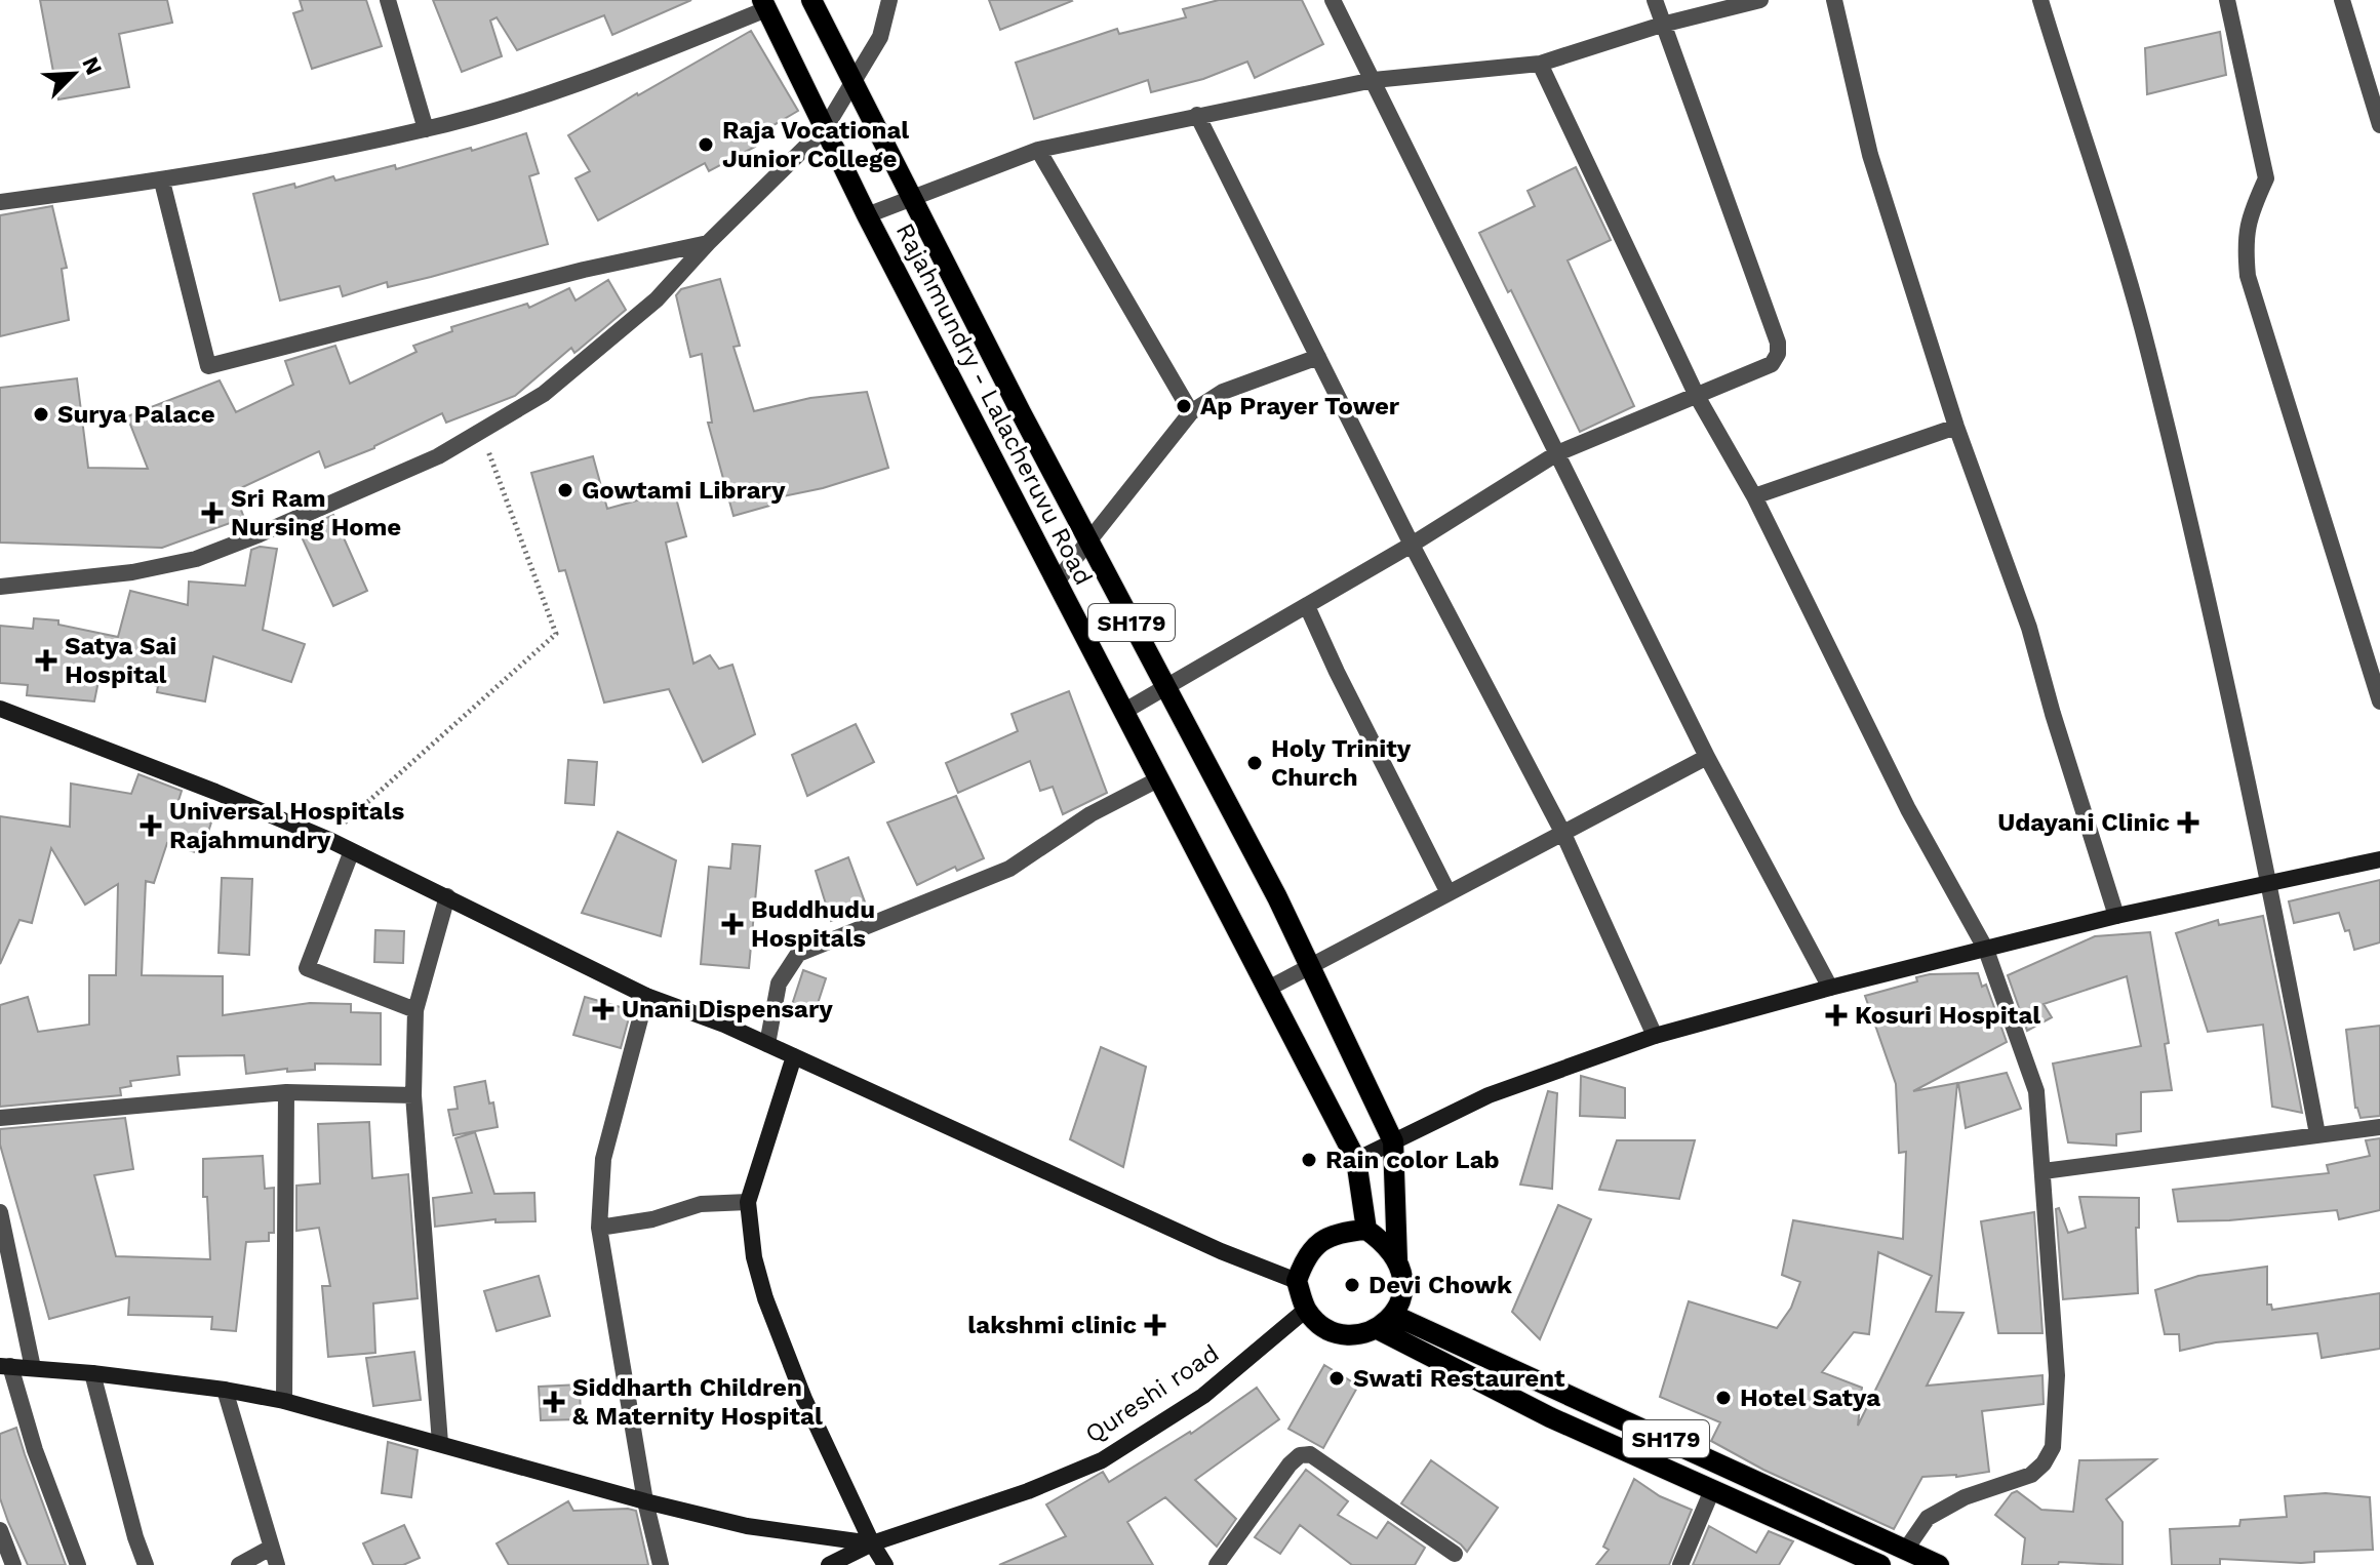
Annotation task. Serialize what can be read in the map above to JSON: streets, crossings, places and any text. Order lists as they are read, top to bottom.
{
  "streets": {
    "main road": ["Rajahmundry - Lalacheruvu Road", "SH179"],
    "street": ["Qureshi road"]
  },
  "crossings": [
    ["Rajahmundry - Lalacheruvu Road", "SH179"],
    ["Rajahmundry - Lalacheruvu Road", "Qureshi road"],
    ["SH179", "Qureshi road"]
  ],
  "places": {
    "other": [
      "Raja Vocational Junior College",
      "Ap Prayer Tower",
      "Surya Palace",
      "Gowtami Library",
      "Holy Trinity Church",
      "Rain color Lab",
      "Devi Chowk",
      "Swati Restaurent",
      "Hotel Satya"
    ],
    "health": [
      "Sri Ram Nursing Home",
      "Satya Sai Hospital",
      "Udayani Clinic",
      "Universal Hospitals Rajahmundry",
      "Buddhudu Hospitals",
      "Unani Dispensary",
      "Kosuri Hospital",
      "lakshmi clinic",
      "Siddharth Children & Maternity Hospital"
    ]
  },
  "north": "top right"
}
